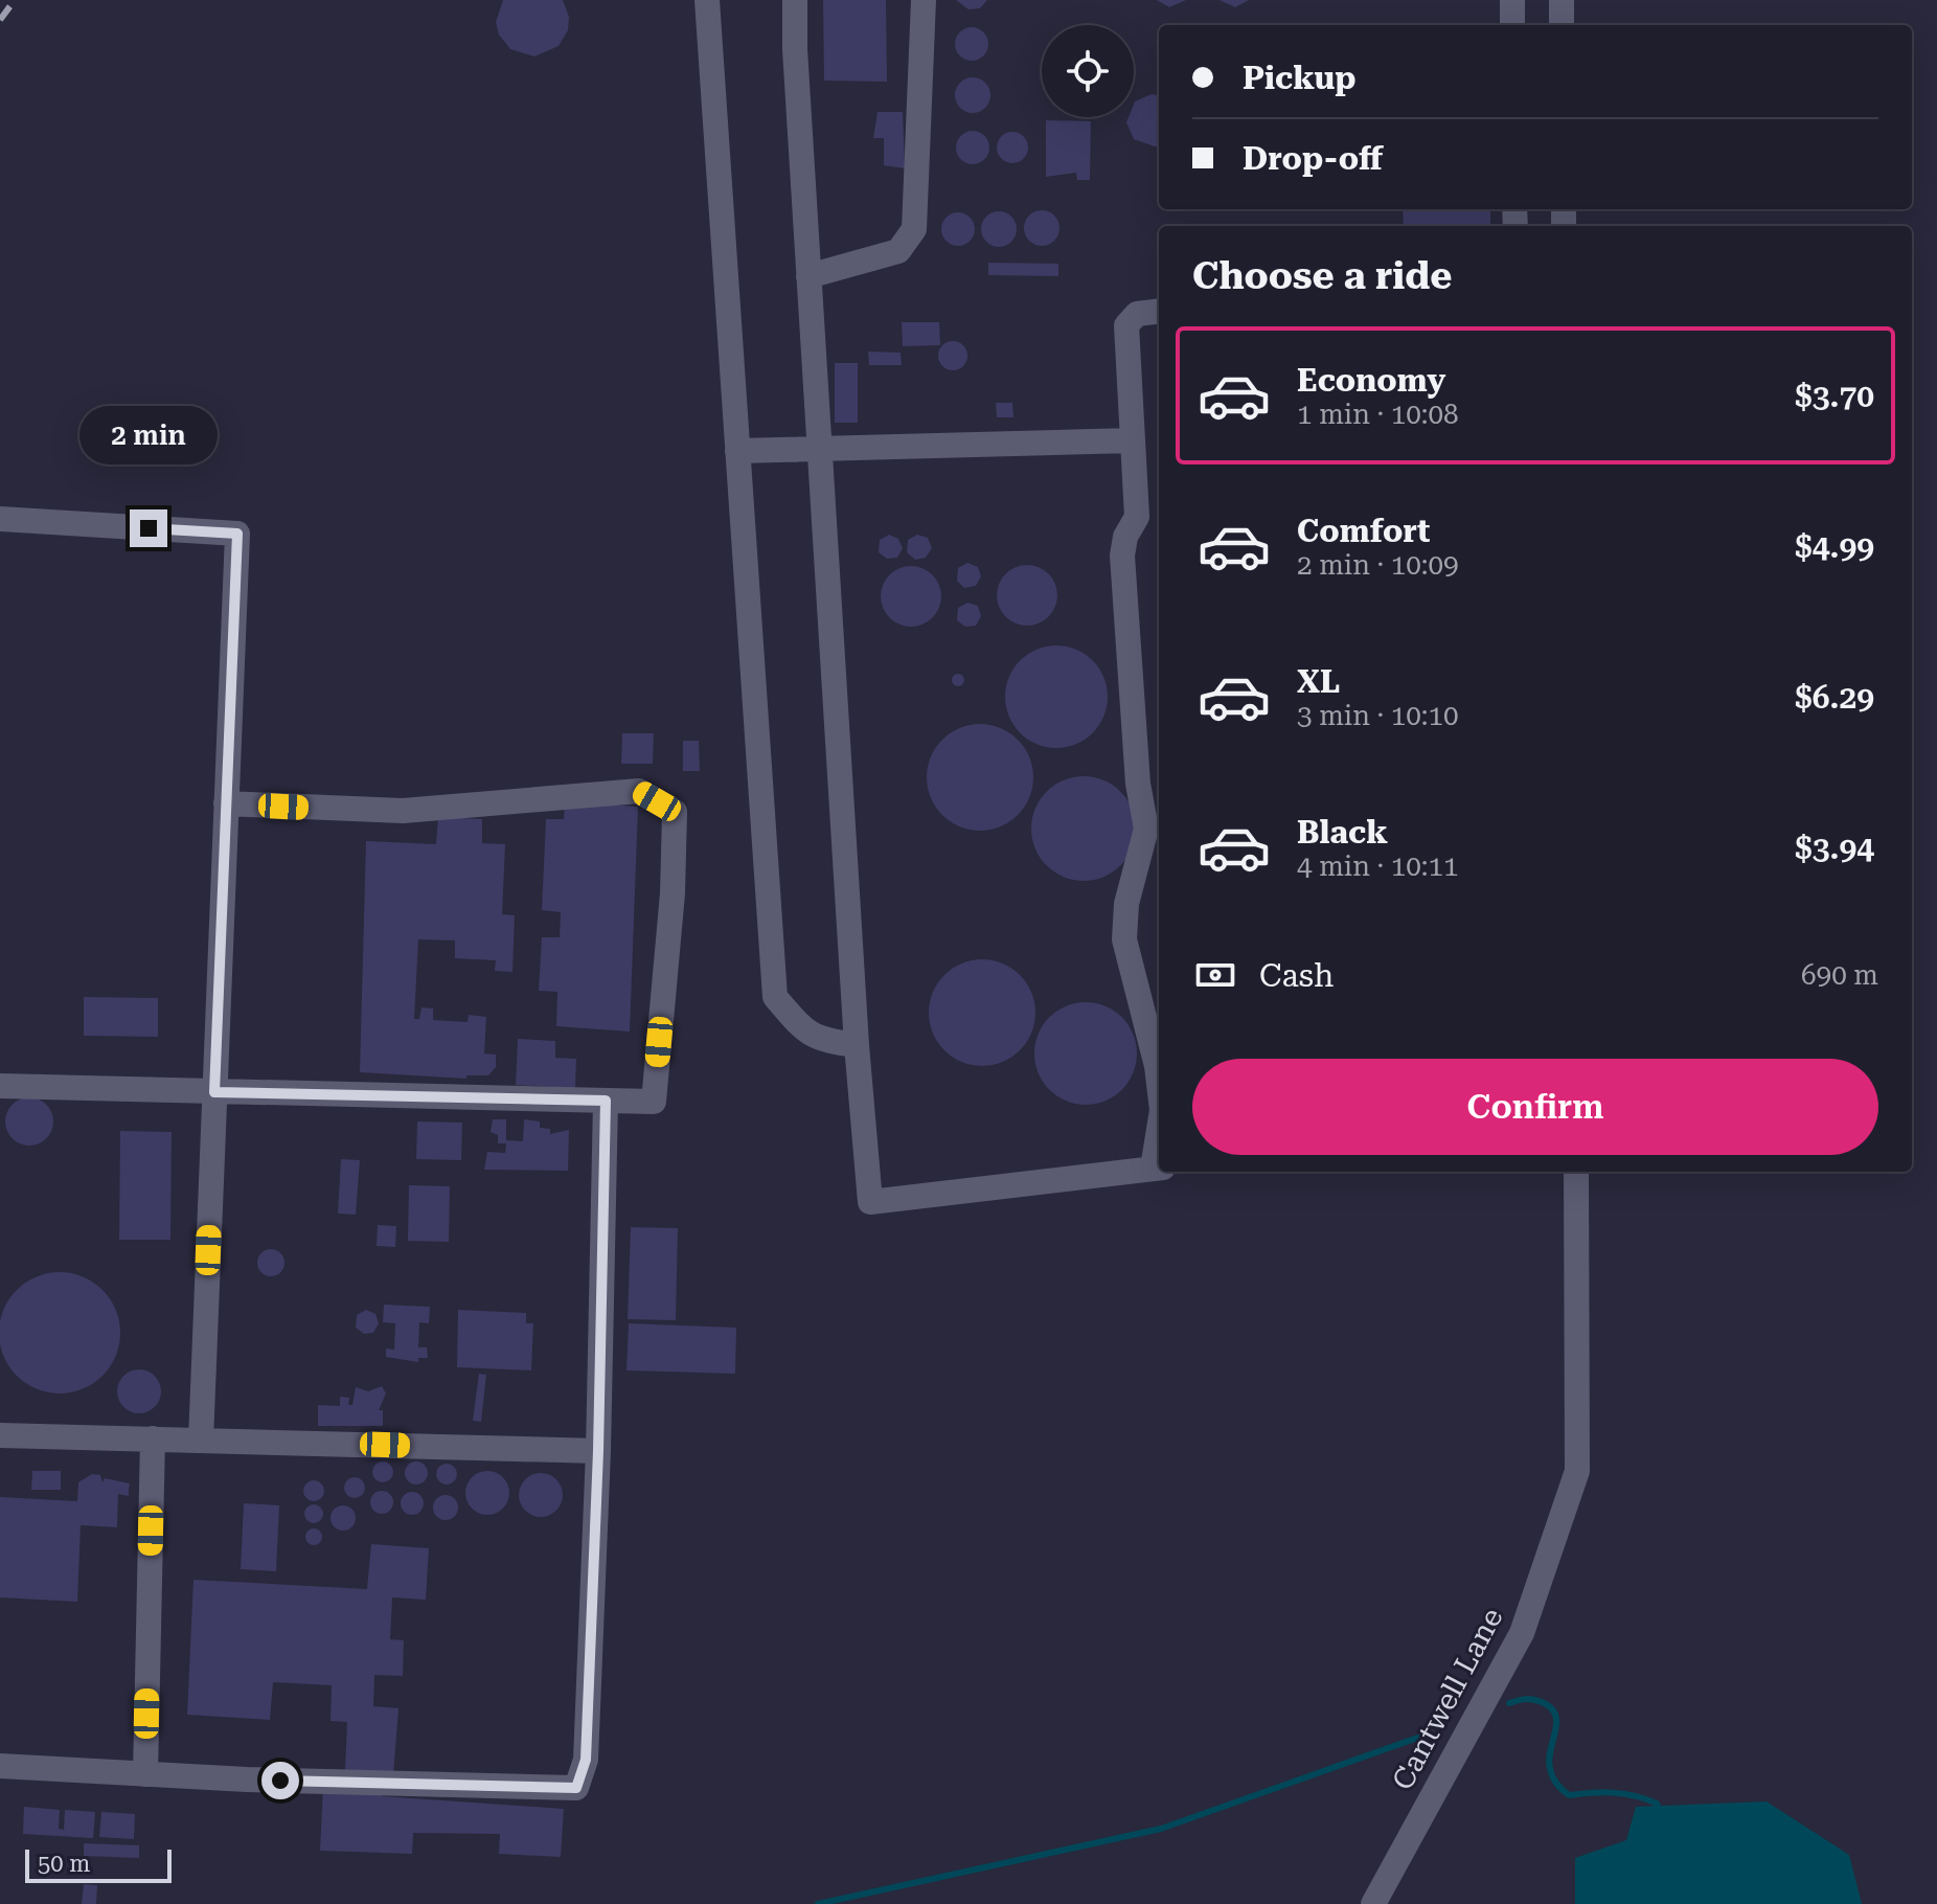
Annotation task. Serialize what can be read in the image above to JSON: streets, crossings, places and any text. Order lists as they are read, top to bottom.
{
  "streets": {
    "street": ["Cantwell Lane"]
  },
  "scale_bar": "50 m",
  "page": {
    "banner": ["Pickup", "Drop-off"],
    "heading": "Choose a ride",
    "list": [
      {
        "name": "Economy",
        "note": "1 min · 10:08",
        "value": "$3.70"
      },
      {
        "name": "Comfort",
        "note": "2 min · 10:09",
        "value": "$4.99"
      },
      {
        "name": "XL",
        "note": "3 min · 10:10",
        "value": "$6.29"
      },
      {
        "name": "Black",
        "note": "4 min · 10:11",
        "value": "$3.94"
      }
    ],
    "bubble": "2 min",
    "pay": ["Cash", "690 m"],
    "buttons": "Confirm",
    "scale": "50 m"
  }
}
